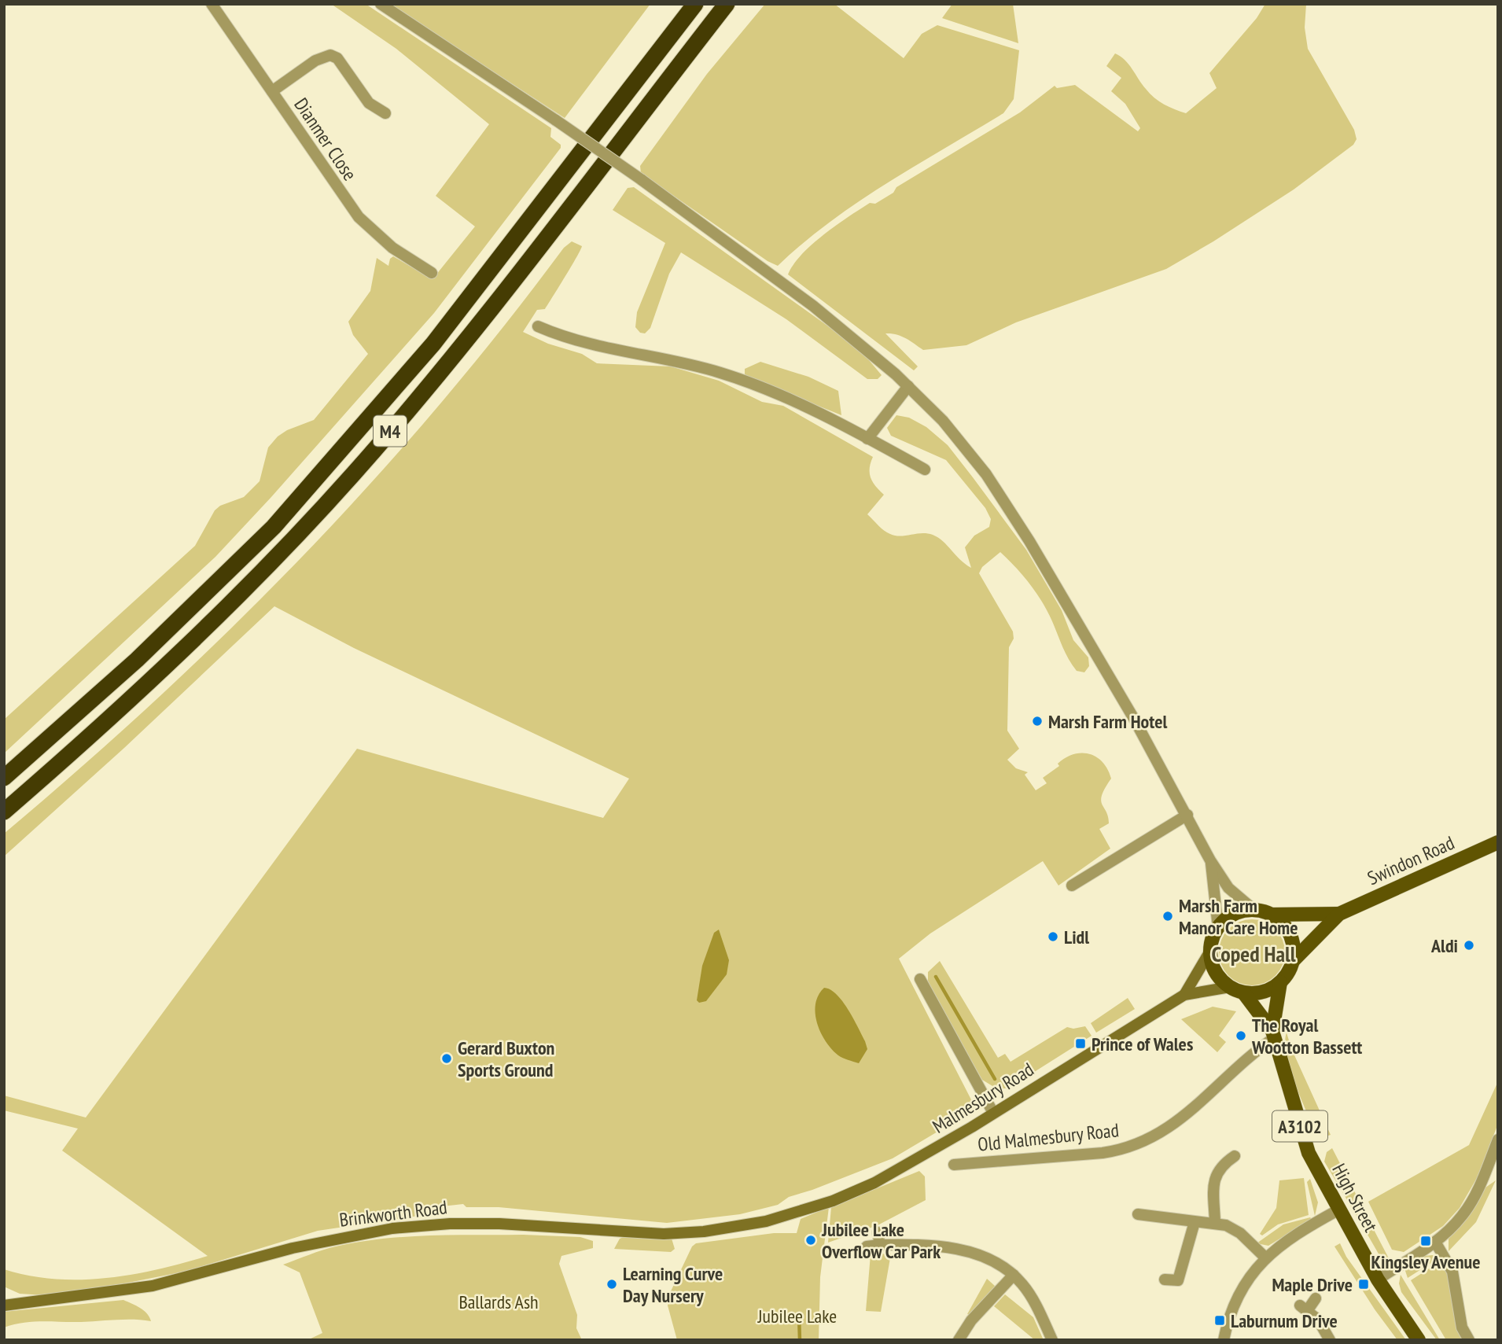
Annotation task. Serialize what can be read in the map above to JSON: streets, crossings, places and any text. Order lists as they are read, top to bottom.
{
  "streets": {
    "highway": ["M4"],
    "main road": [
      "Swindon Road",
      "Malmesbury Road",
      "A3102",
      "High Street",
      "Brinkworth Road"
    ],
    "street": ["Dianmer Close", "Old Malmesbury Road"]
  },
  "crossings": [
    ["Swindon Road", "A3102"],
    ["Swindon Road", "High Street"],
    ["Malmesbury Road", "Brinkworth Road"],
    ["A3102", "High Street"],
    ["Old Malmesbury Road", "High Street"]
  ],
  "districts": ["Coped Hall"],
  "parks": ["Ballards Ash", "Jubilee Lake"],
  "places": {
    "other": [
      "Marsh Farm Hotel",
      "Marsh Farm Manor Care Home",
      "Lidl",
      "Aldi",
      "The Royal Wootton Bassett",
      "Gerard Buxton Sports Ground",
      "Jubilee Lake Overflow Car Park",
      "Learning Curve Day Nursery"
    ],
    "transit": [
      "Prince of Wales",
      "Kingsley Avenue",
      "Maple Drive",
      "Laburnum Drive"
    ]
  }
}
